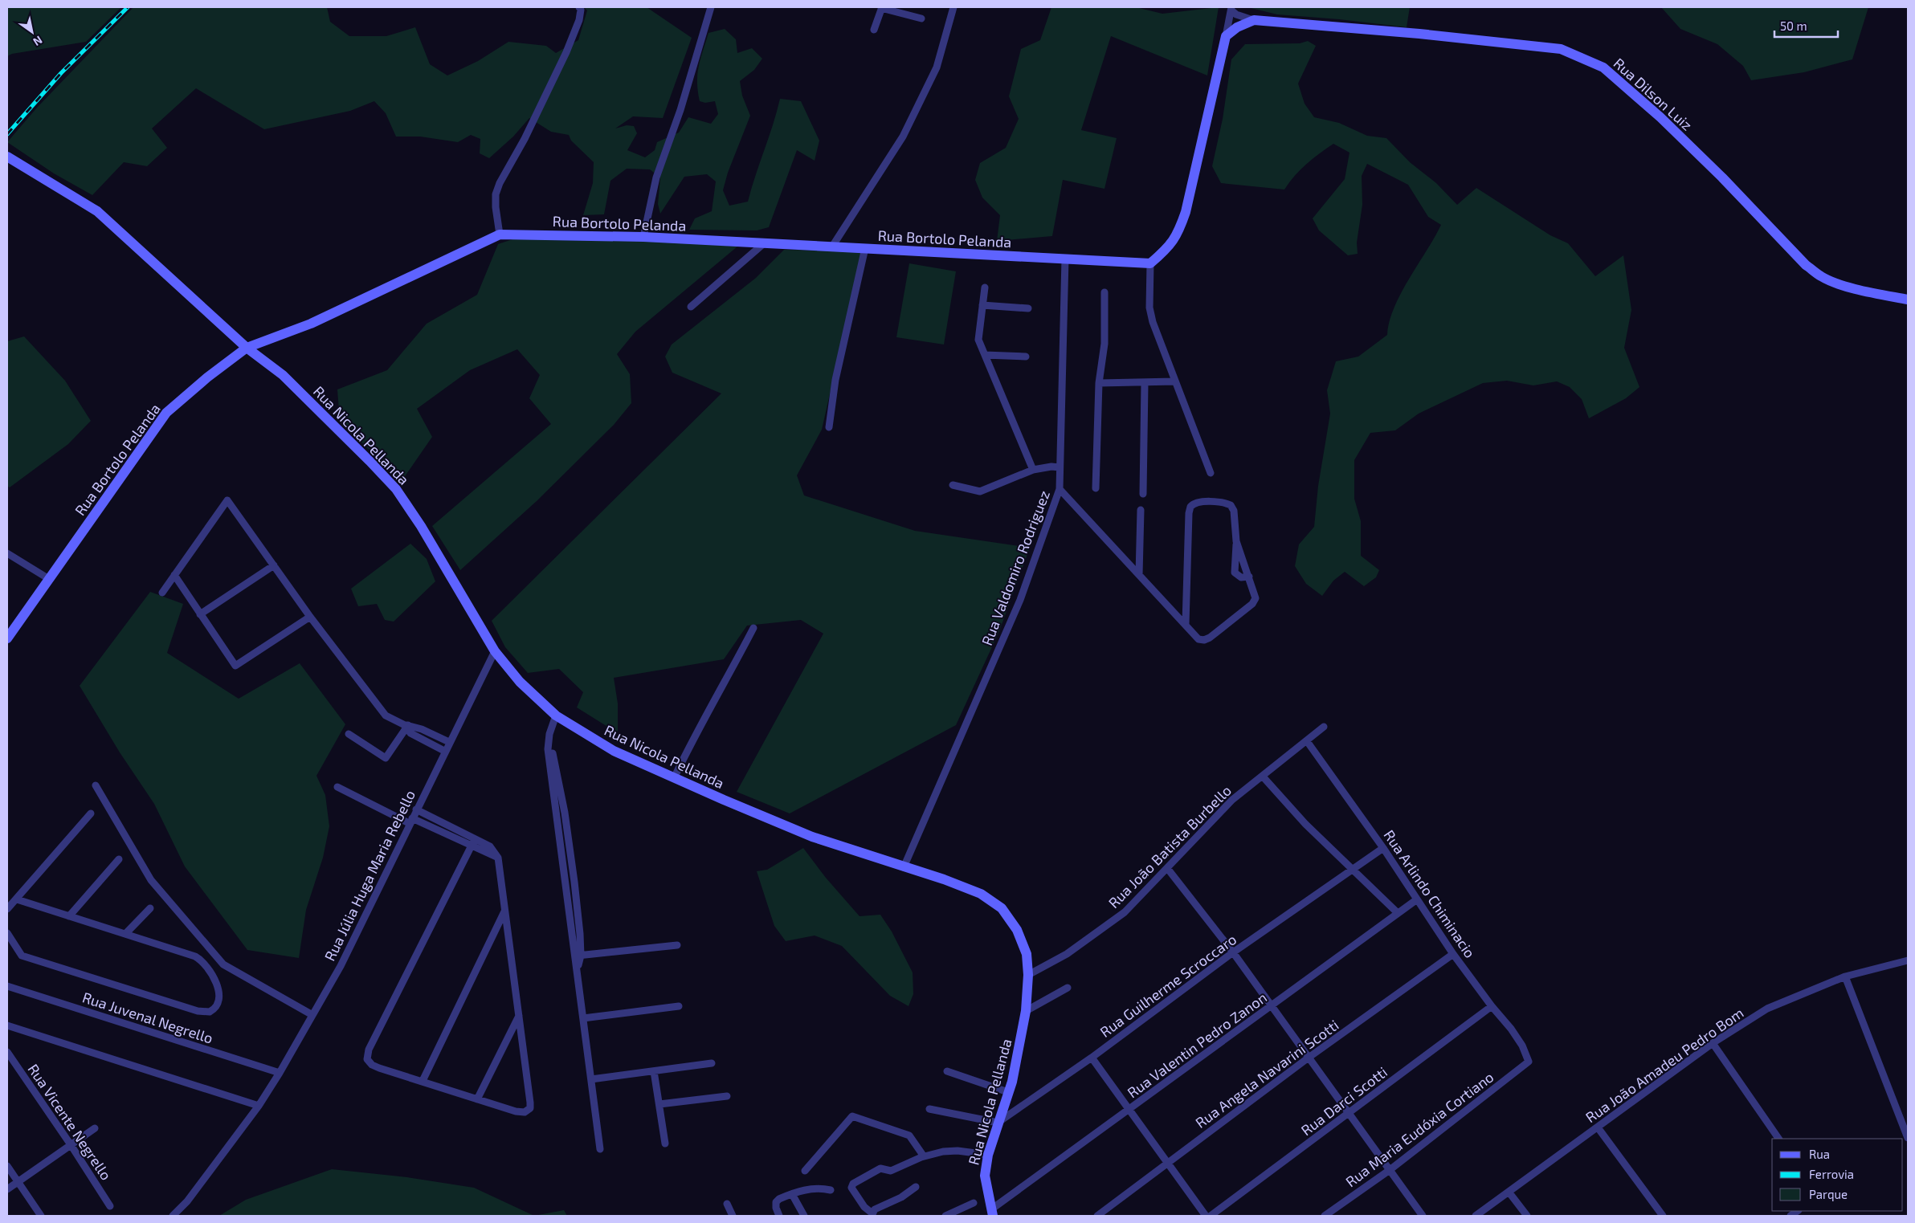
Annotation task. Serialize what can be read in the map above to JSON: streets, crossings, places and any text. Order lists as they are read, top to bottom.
{
  "streets": {
    "street": [
      "Rua Dilson Luiz",
      "Rua Bortolo Pelanda",
      "Rua Nicola Pellanda",
      "Rua Valdomiro Rodriguez",
      "Rua João Batista Burbello",
      "Rua Júlia Huga Maria Rebello",
      "Rua Arlindo Chiminacio",
      "Rua Guilherme Scroccaro",
      "Rua Juvenal Negrello",
      "Rua Valentin Pedro Zanon",
      "Rua João Amadeu Pedro Bom",
      "Rua Angela Navarini Scotti",
      "Rua Darci Scotti",
      "Rua Vicente Negrello",
      "Rua Maria Eudóxia Cortiano"
    ]
  },
  "crossings": [
    ["Rua Bortolo Pelanda", "Rua Nicola Pellanda"],
    ["Rua Bortolo Pelanda", "Rua Valdomiro Rodriguez"],
    ["Rua Nicola Pellanda", "Rua Valdomiro Rodriguez"],
    ["Rua Nicola Pellanda", "Rua João Batista Burbello"],
    ["Rua Nicola Pellanda", "Rua Júlia Huga Maria Rebello"],
    ["Rua Nicola Pellanda", "Rua Guilherme Scroccaro"],
    ["Rua Nicola Pellanda", "Rua Valentin Pedro Zanon"],
    ["Rua João Batista Burbello", "Rua Arlindo Chiminacio"],
    ["Rua Júlia Huga Maria Rebello", "Rua Juvenal Negrello"],
    ["Rua Arlindo Chiminacio", "Rua Guilherme Scroccaro"],
    ["Rua Arlindo Chiminacio", "Rua Valentin Pedro Zanon"],
    ["Rua Arlindo Chiminacio", "Rua Angela Navarini Scotti"],
    ["Rua Arlindo Chiminacio", "Rua Darci Scotti"],
    ["Rua Arlindo Chiminacio", "Rua Maria Eudóxia Cortiano"]
  ],
  "legend": ["Rua", "Ferrovia", "Parque"],
  "scale_bar": "50 m",
  "north": "bottom right"
}
